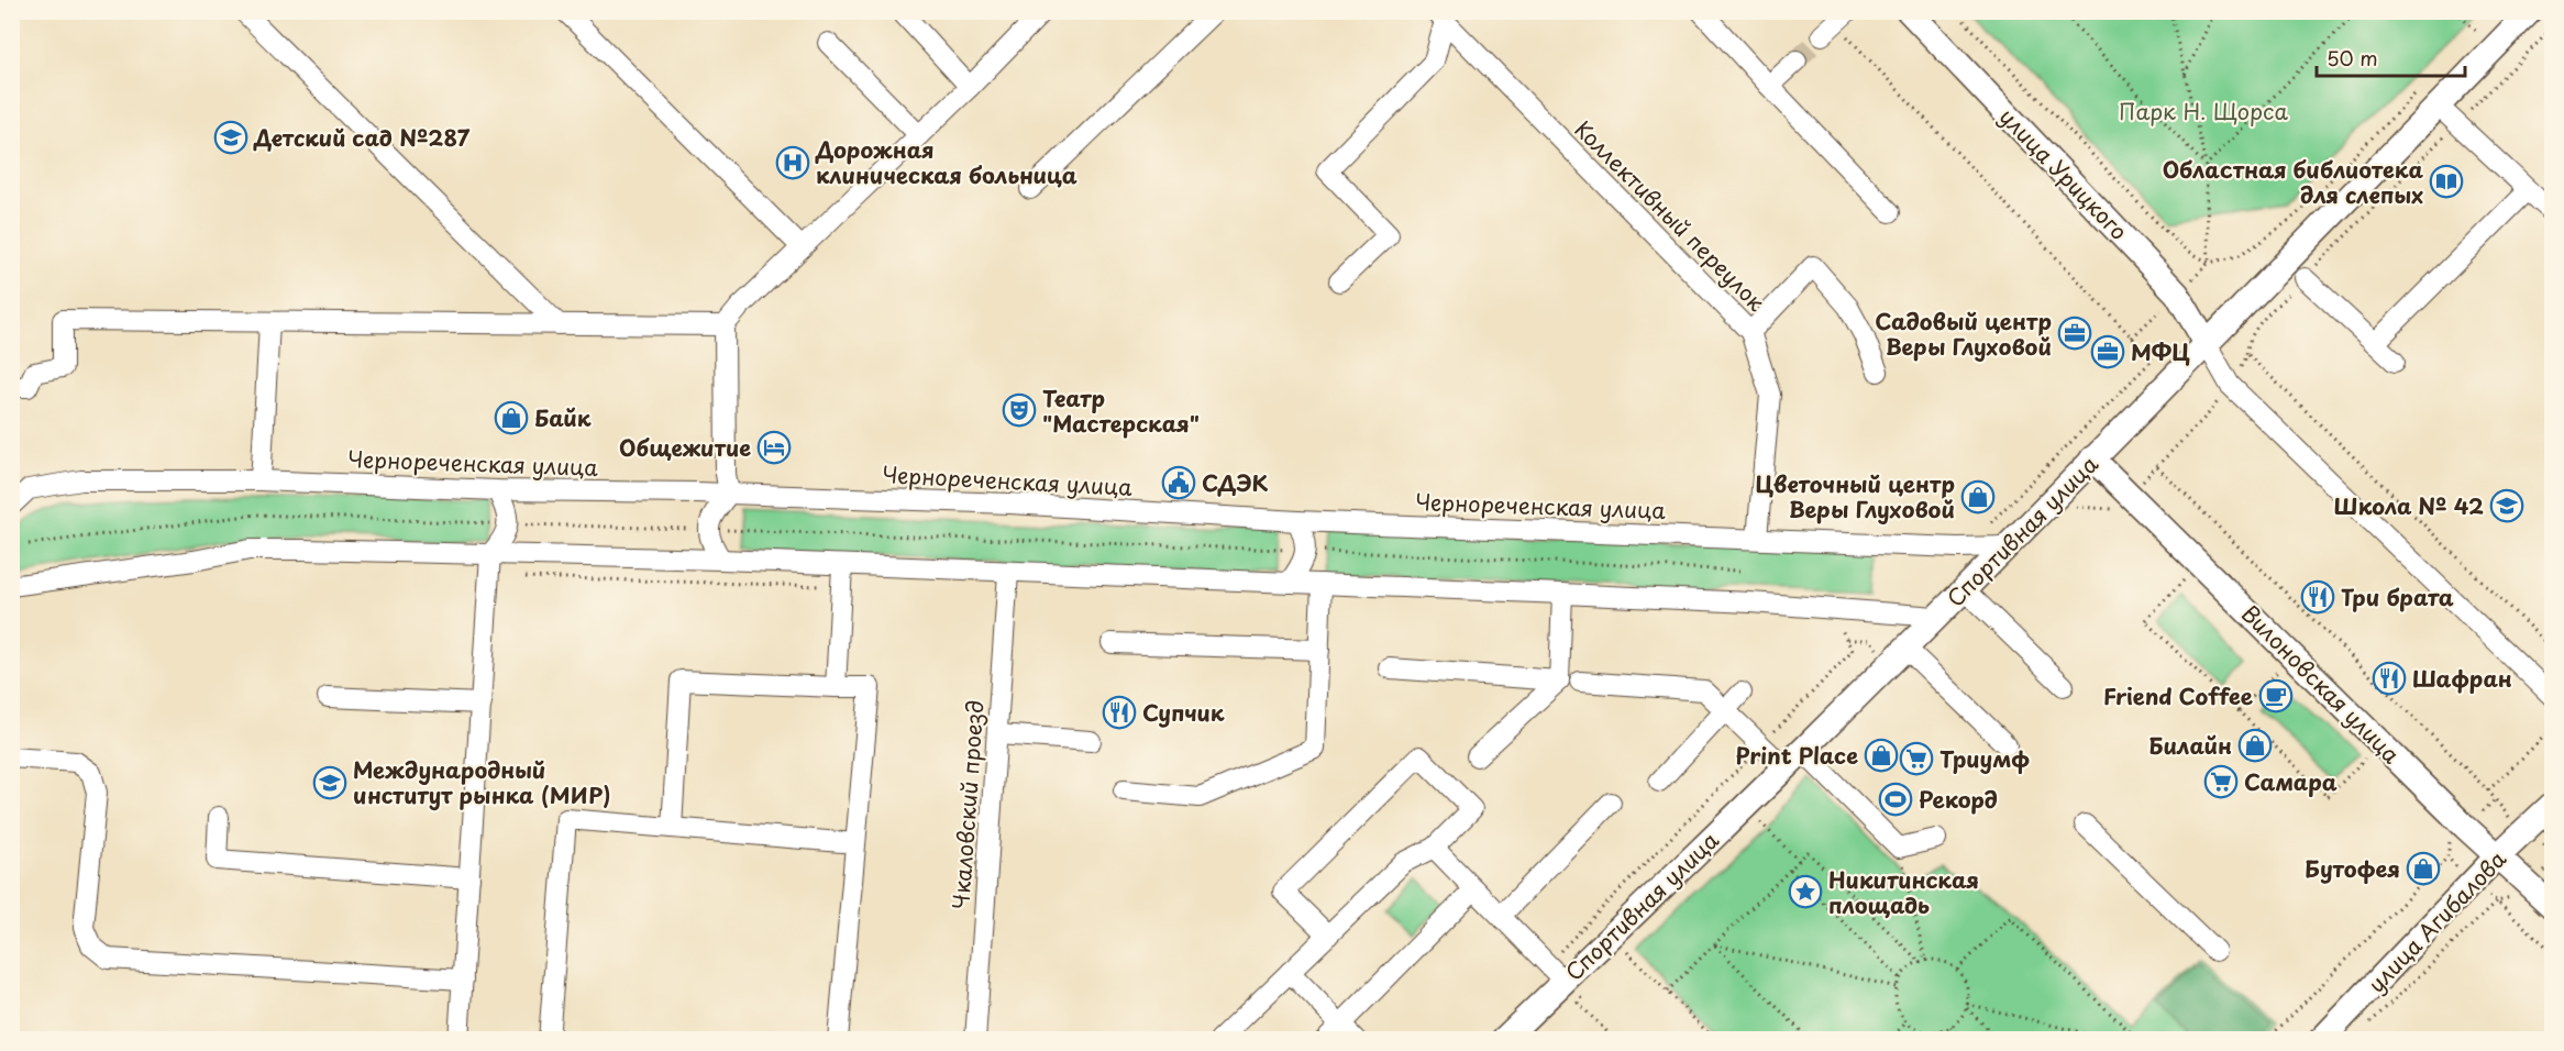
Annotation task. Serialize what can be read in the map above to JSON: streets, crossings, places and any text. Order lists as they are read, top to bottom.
{
  "streets": {
    "main road": [
      "улица Урицкого",
      "Спортивная улица",
      "Вилоновская улица",
      "улица Агибалова"
    ],
    "street": ["Коллективный переулок", "Чернореченская улица", "Чкаловский проезд"]
  },
  "crossings": [
    ["улица Урицкого", "Спортивная улица"],
    ["Коллективный переулок", "Чернореченская улица"],
    ["Чернореченская улица", "Спортивная улица"],
    ["Спортивная улица", "Вилоновская улица"],
    ["Вилоновская улица", "улица Агибалова"]
  ],
  "parks": ["Парк Н. Щорса"],
  "places": {
    "school or university": ["Детский сад №287", "Школа № 42", "Международный институт рынка (МИР)"],
    "hospital": ["Дорожная клиническая больница"],
    "library": ["Областная библиотека для слепых"],
    "office": ["Садовый центр Веры Глуховой", "МФЦ"],
    "theatre": ["Театр \"Мастерская\""],
    "shop": [
      "Байк",
      "Цветочный центр Веры Глуховой",
      "Билайн",
      "Print Place",
      "Бутофея"
    ],
    "hotel": ["Общежитие"],
    "public building": ["СДЭК"],
    "restaurant": ["Три брата", "Шафран", "Супчик"],
    "cafe": ["Friend Coffee"],
    "supermarket": ["Триумф", "Самара"],
    "sports": ["Рекорд"],
    "place": ["Никитинская площадь"]
  },
  "scale_bar": "50 m"
}
